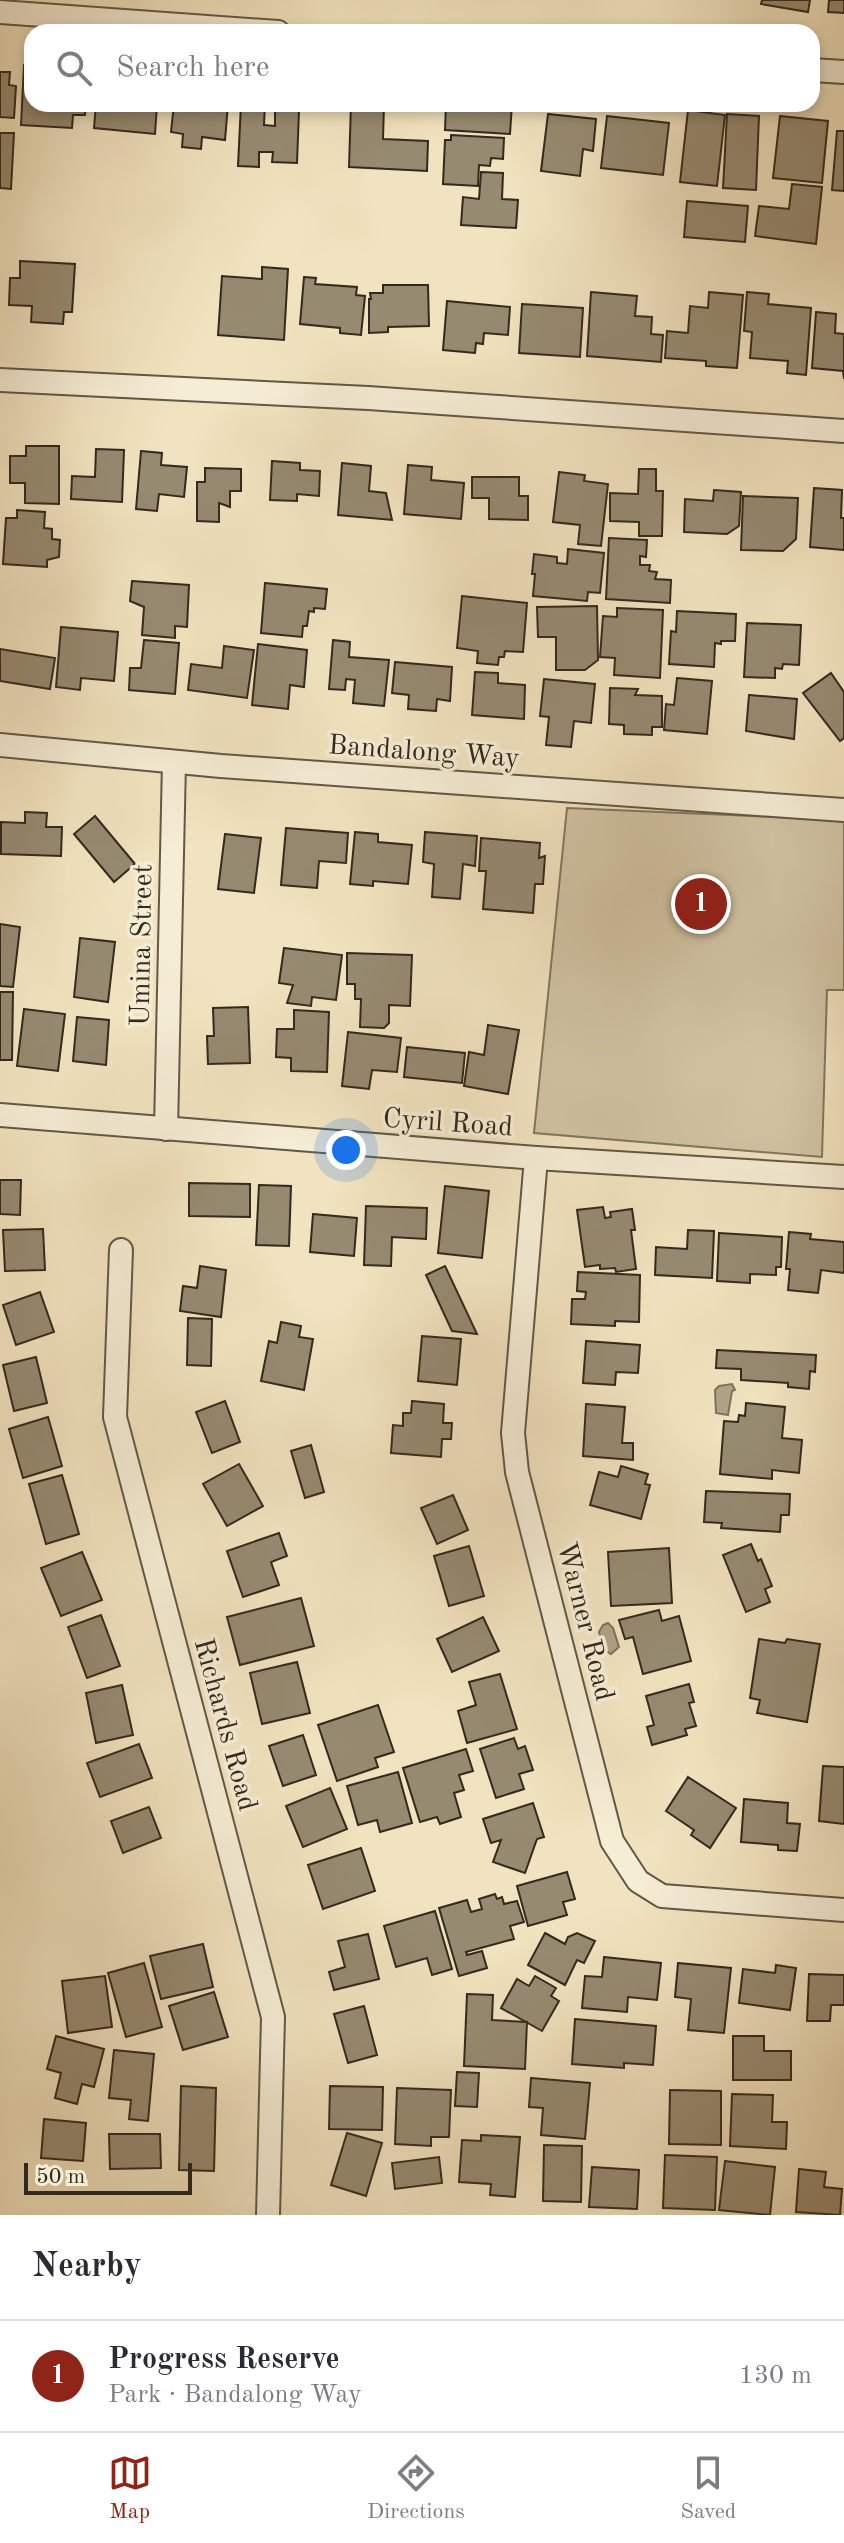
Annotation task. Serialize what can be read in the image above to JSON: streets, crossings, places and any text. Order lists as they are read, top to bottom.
{
  "streets": {
    "street": [
      "Bandalong Way",
      "Umina Street",
      "Cyril Road",
      "Warner Road",
      "Richards Road"
    ]
  },
  "crossings": [
    ["Bandalong Way", "Umina Street"],
    ["Umina Street", "Cyril Road"],
    ["Cyril Road", "Warner Road"]
  ],
  "scale_bar": "50 m",
  "page": {
    "search": "Search here",
    "pins": "1",
    "scale": "50 m",
    "heading": "Nearby",
    "list": [
      {
        "mark": "1",
        "name": "Progress Reserve",
        "note": "Park · Bandalong Way",
        "value": "130 m"
      }
    ],
    "nav": ["Map", "Directions", "Saved"]
  }
}
